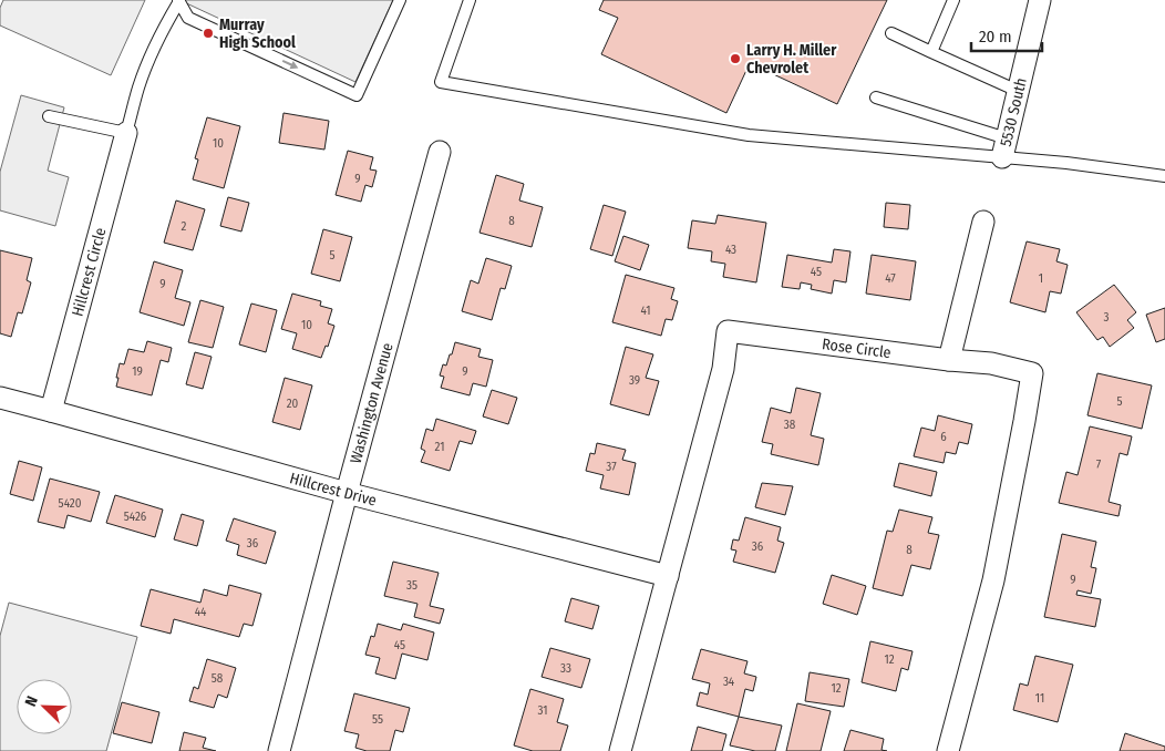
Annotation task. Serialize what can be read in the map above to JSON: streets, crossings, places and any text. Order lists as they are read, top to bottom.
{
  "streets": {
    "street": [
      "5530 South",
      "Hillcrest Circle",
      "Rose Circle",
      "Washington Avenue",
      "Hillcrest Drive"
    ]
  },
  "crossings": [
    ["Hillcrest Circle", "Hillcrest Drive"],
    ["Rose Circle", "Hillcrest Drive"],
    ["Washington Avenue", "Hillcrest Drive"]
  ],
  "places": ["Murray High School", "Larry H. Miller Chevrolet"],
  "house_numbers": [
    "10",
    "9",
    "8",
    "2",
    "43",
    "5",
    "45",
    "47",
    "1",
    "9",
    "41",
    "3",
    "10",
    "19",
    "9",
    "39",
    "5",
    "20",
    "38",
    "6",
    "21",
    "7",
    "37",
    "5420",
    "5426",
    "36",
    "36",
    "8",
    "9",
    "35",
    "44",
    "45",
    "12",
    "33",
    "58",
    "34",
    "12",
    "11",
    "31",
    "55"
  ],
  "scale_bar": "20 m",
  "north": "top left"
}
